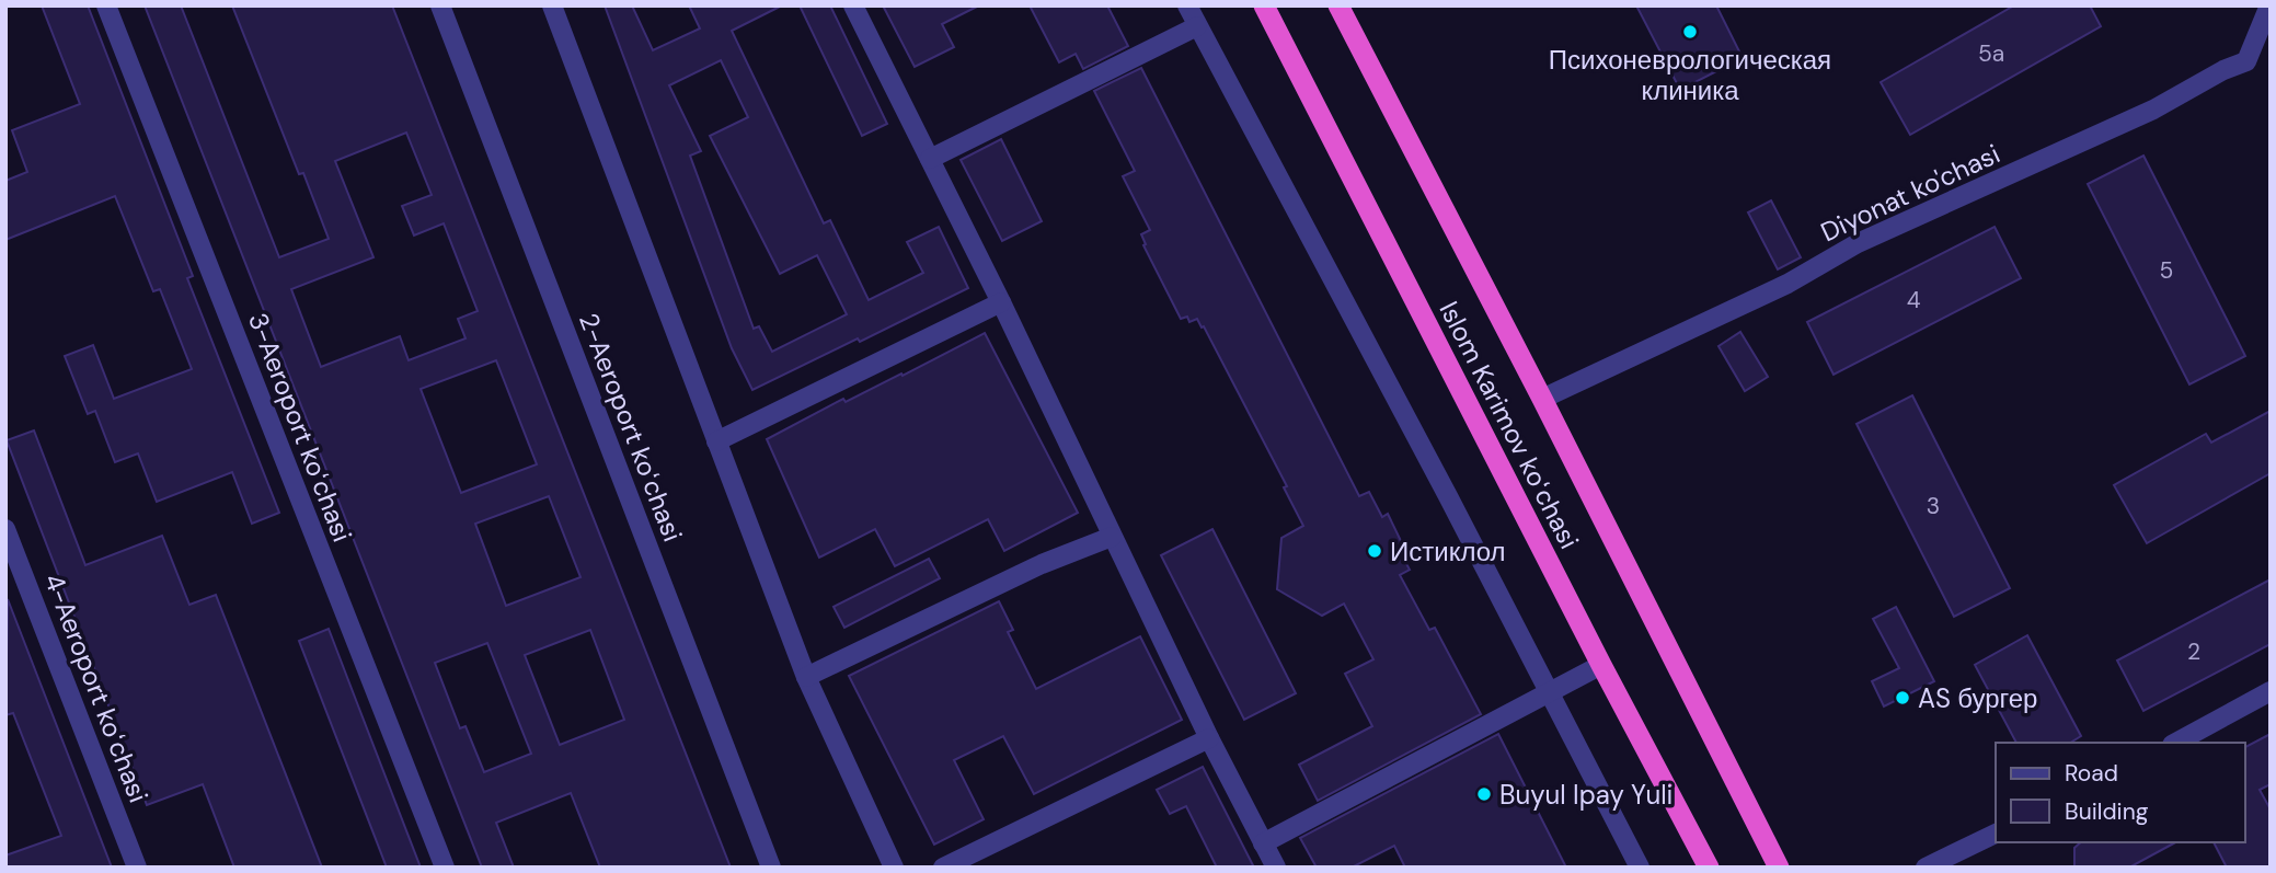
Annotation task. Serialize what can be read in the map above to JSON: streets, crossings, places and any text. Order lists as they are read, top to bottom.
{
  "streets": {
    "highway": ["Islom Karimov koʻchasi"],
    "street": [
      "Diyonat ko'chasi",
      "3-Aeroport koʻchasi",
      "2-Aeroport koʻchasi",
      "4-Aeroport koʻchasi"
    ]
  },
  "crossings": [
    ["Diyonat ko'chasi", "Islom Karimov koʻchasi"]
  ],
  "places": [
    "Психоневрологическая клиника",
    "Истиклол",
    "AS бургер",
    "Buyul Ipay Yuli"
  ],
  "house_numbers": [
    "5a",
    "5",
    "4",
    "3",
    "2"
  ],
  "legend": ["Road", "Building"]
}
